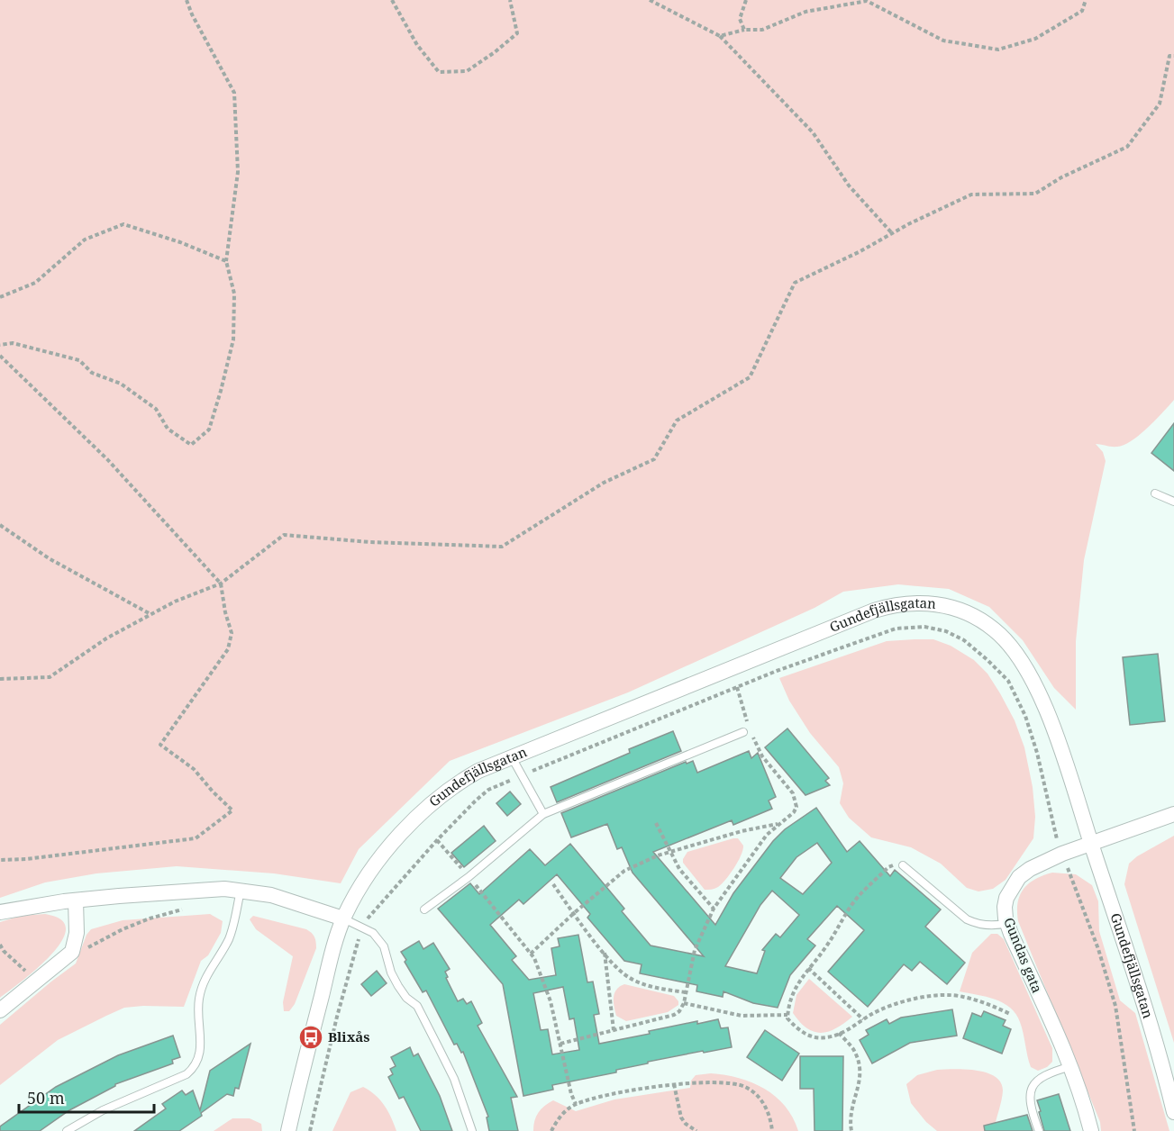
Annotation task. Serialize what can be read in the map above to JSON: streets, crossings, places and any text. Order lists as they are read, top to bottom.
{
  "streets": {
    "street": ["Gundefjällsgatan", "Gundas gata"]
  },
  "crossings": [
    ["Gundefjällsgatan", "Gundas gata"]
  ],
  "places": {
    "bus stop": ["Blixås"]
  },
  "scale_bar": "50 m"
}
